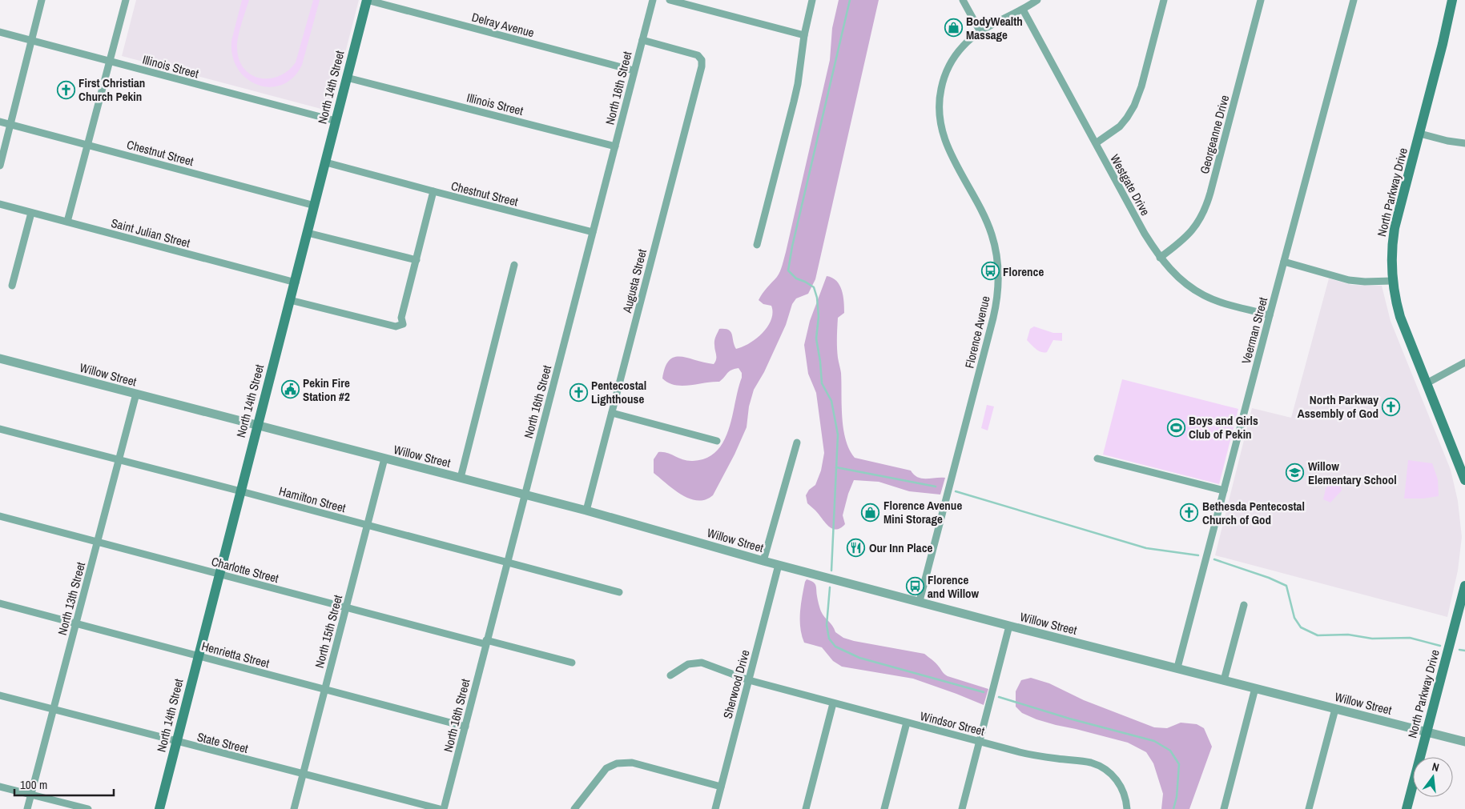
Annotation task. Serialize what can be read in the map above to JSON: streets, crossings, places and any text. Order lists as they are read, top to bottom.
{
  "streets": {
    "main road": ["North 14th Street", "North Parkway Drive"],
    "street": [
      "Delray Avenue",
      "Illinois Street",
      "North 16th Street",
      "Georgeanne Drive",
      "Chestnut Street",
      "Westgate Drive",
      "Saint Julian Street",
      "Augusta Street",
      "Veerman Street",
      "Florence Avenue",
      "Willow Street",
      "Hamilton Street",
      "Charlotte Street",
      "North 13th Street",
      "North 15th Street",
      "Henrietta Street",
      "Sherwood Drive",
      "Windsor Street",
      "State Street"
    ]
  },
  "crossings": [
    ["Delray Avenue", "North 14th Street"],
    ["Delray Avenue", "North 16th Street"],
    ["Illinois Street", "North 14th Street"],
    ["Illinois Street", "North 16th Street"],
    ["North 14th Street", "Chestnut Street"],
    ["North 14th Street", "Saint Julian Street"],
    ["North 14th Street", "Willow Street"],
    ["North 14th Street", "Hamilton Street"],
    ["North 14th Street", "Charlotte Street"],
    ["North 14th Street", "Henrietta Street"],
    ["North 14th Street", "State Street"],
    ["North 16th Street", "Chestnut Street"],
    ["North 16th Street", "Augusta Street"],
    ["North 16th Street", "Willow Street"],
    ["North 16th Street", "Hamilton Street"],
    ["North 16th Street", "Charlotte Street"],
    ["North 16th Street", "Henrietta Street"],
    ["Georgeanne Drive", "Westgate Drive"],
    ["Westgate Drive", "Veerman Street"],
    ["Westgate Drive", "Florence Avenue"],
    ["North Parkway Drive", "Willow Street"],
    ["Augusta Street", "Willow Street"],
    ["Veerman Street", "Willow Street"],
    ["Florence Avenue", "Willow Street"],
    ["Willow Street", "North 13th Street"],
    ["Willow Street", "North 15th Street"],
    ["Willow Street", "Sherwood Drive"],
    ["Hamilton Street", "North 13th Street"],
    ["Hamilton Street", "North 15th Street"],
    ["Charlotte Street", "North 13th Street"],
    ["Charlotte Street", "North 15th Street"],
    ["North 13th Street", "Henrietta Street"],
    ["North 13th Street", "State Street"],
    ["North 15th Street", "Henrietta Street"],
    ["North 15th Street", "State Street"],
    ["Sherwood Drive", "Windsor Street"]
  ],
  "places": {
    "shop": ["BodyWealth Massage", "Florence Avenue Mini Storage"],
    "church": [
      "First Christian Church Pekin",
      "Pentecostal Lighthouse",
      "North Parkway Assembly of God",
      "Bethesda Pentecostal Church of God"
    ],
    "bus stop": ["Florence", "Florence and Willow"],
    "public building": ["Pekin Fire Station #2"],
    "sports": ["Boys and Girls Club of Pekin"],
    "school or university": ["Willow Elementary School"],
    "restaurant": ["Our Inn Place"]
  },
  "scale_bar": "100 m",
  "north": "top"
}
